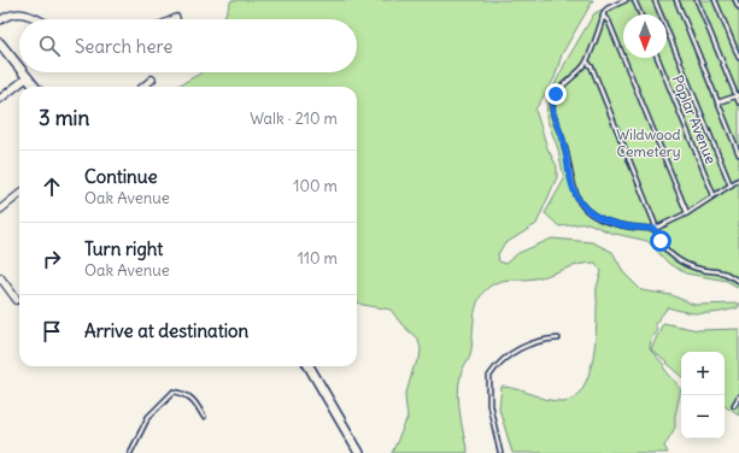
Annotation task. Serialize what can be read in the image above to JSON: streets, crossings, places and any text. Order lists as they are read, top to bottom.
{
  "streets": {
    "lane": ["Poplar Avenue"]
  },
  "parks": ["Wildwood Cemetery"],
  "north": "bottom",
  "page": {
    "search": "Search here",
    "heading": ["3 min", "Walk · 210 m"],
    "list": [
      ["Continue", "Oak Avenue", "100 m"],
      ["Turn right", "Oak Avenue", "110 m"],
      "Arrive at destination"
    ],
    "map_buttons": ["+", "−"]
  }
}
